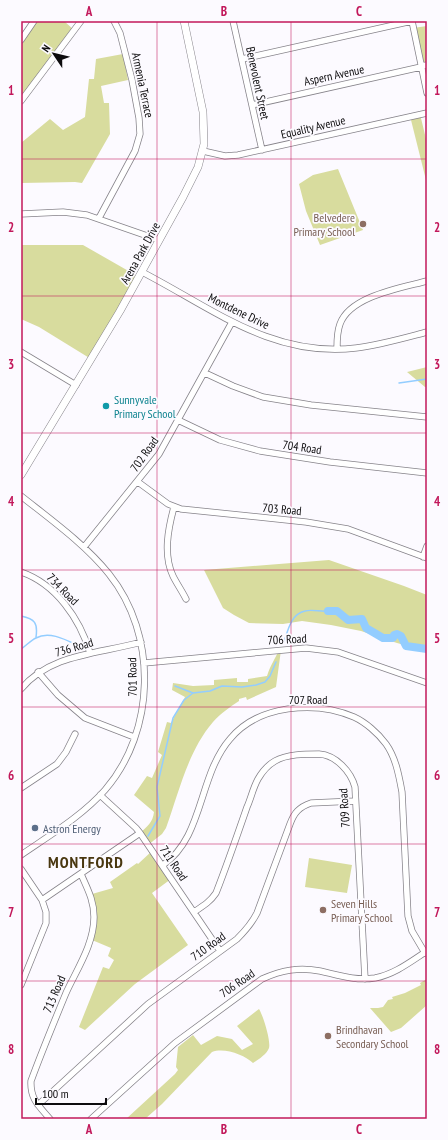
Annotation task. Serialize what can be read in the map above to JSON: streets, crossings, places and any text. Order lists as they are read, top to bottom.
{
  "streets": {
    "street": [
      "Aspern Avenue",
      "Benevolent Street",
      "Armenia Terrace",
      "Equality Avenue",
      "Arena Park Drive",
      "Montdene Drive",
      "704 Road",
      "702 Road",
      "703 Road",
      "734 Road",
      "706 Road",
      "736 Road",
      "701 Road",
      "707 Road",
      "709 Road",
      "711 Road",
      "710 Road",
      "713 Road"
    ]
  },
  "crossings": [
    ["Aspern Avenue", "Benevolent Street"],
    ["Benevolent Street", "Equality Avenue"],
    ["Equality Avenue", "Arena Park Drive"],
    ["Arena Park Drive", "Montdene Drive"],
    ["Montdene Drive", "702 Road"],
    ["704 Road", "702 Road"],
    ["702 Road", "703 Road"],
    ["702 Road", "701 Road"],
    ["734 Road", "736 Road"],
    ["706 Road", "701 Road"],
    ["706 Road", "707 Road"],
    ["706 Road", "709 Road"],
    ["736 Road", "701 Road"],
    ["701 Road", "711 Road"],
    ["707 Road", "711 Road"],
    ["709 Road", "711 Road"],
    ["709 Road", "710 Road"],
    ["711 Road", "710 Road"],
    ["710 Road", "713 Road"]
  ],
  "districts": ["MONTFORD"],
  "places": [
    "Belvedere Primary School",
    "Sunnyvale Primary School",
    "Astron Energy",
    "Seven Hills Primary School",
    "Brindhavan Secondary School"
  ],
  "scale_bar": "100 m",
  "north": "top left",
  "grid": {
    "columns": ["A", "B", "C"],
    "rows": [
      "1",
      "2",
      "3",
      "4",
      "5",
      "6",
      "7",
      "8"
    ]
  }
}
